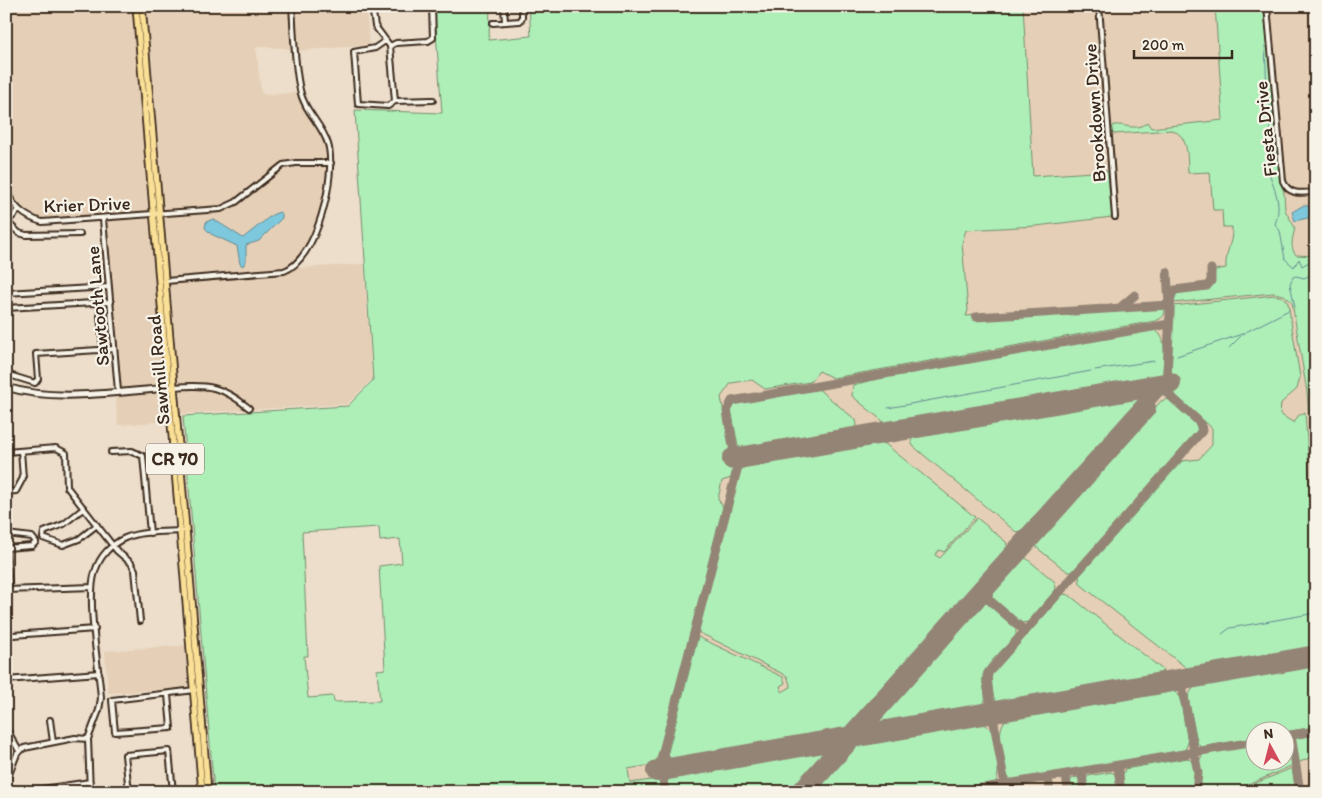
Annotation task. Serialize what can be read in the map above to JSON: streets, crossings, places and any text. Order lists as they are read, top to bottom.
{
  "streets": {
    "main road": ["Sawmill Road", "CR 70"],
    "street": [
      "Brookdown Drive",
      "Fiesta Drive",
      "Krier Drive",
      "Sawtooth Lane"
    ]
  },
  "crossings": [
    ["Krier Drive", "Sawtooth Lane"],
    ["Krier Drive", "Sawmill Road"]
  ],
  "scale_bar": "200 m",
  "north": "top"
}
